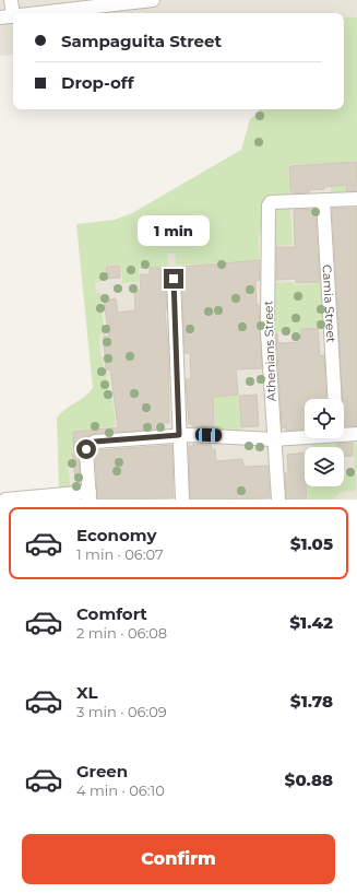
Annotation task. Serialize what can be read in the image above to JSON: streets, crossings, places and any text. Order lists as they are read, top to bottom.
{
  "streets": {
    "street": ["Camia Street", "Athenians Street"]
  },
  "crossings": [
    ["Camia Street", "Athenians Street"]
  ],
  "page": {
    "banner": ["Sampaguita Street", "Drop-off"],
    "bubble": "1 min",
    "list": [
      {
        "name": "Economy",
        "note": "1 min · 06:07",
        "value": "$1.05"
      },
      {
        "name": "Comfort",
        "note": "2 min · 06:08",
        "value": "$1.42"
      },
      {
        "name": "XL",
        "note": "3 min · 06:09",
        "value": "$1.78"
      },
      {
        "name": "Green",
        "note": "4 min · 06:10",
        "value": "$0.88"
      }
    ],
    "buttons": "Confirm"
  }
}
